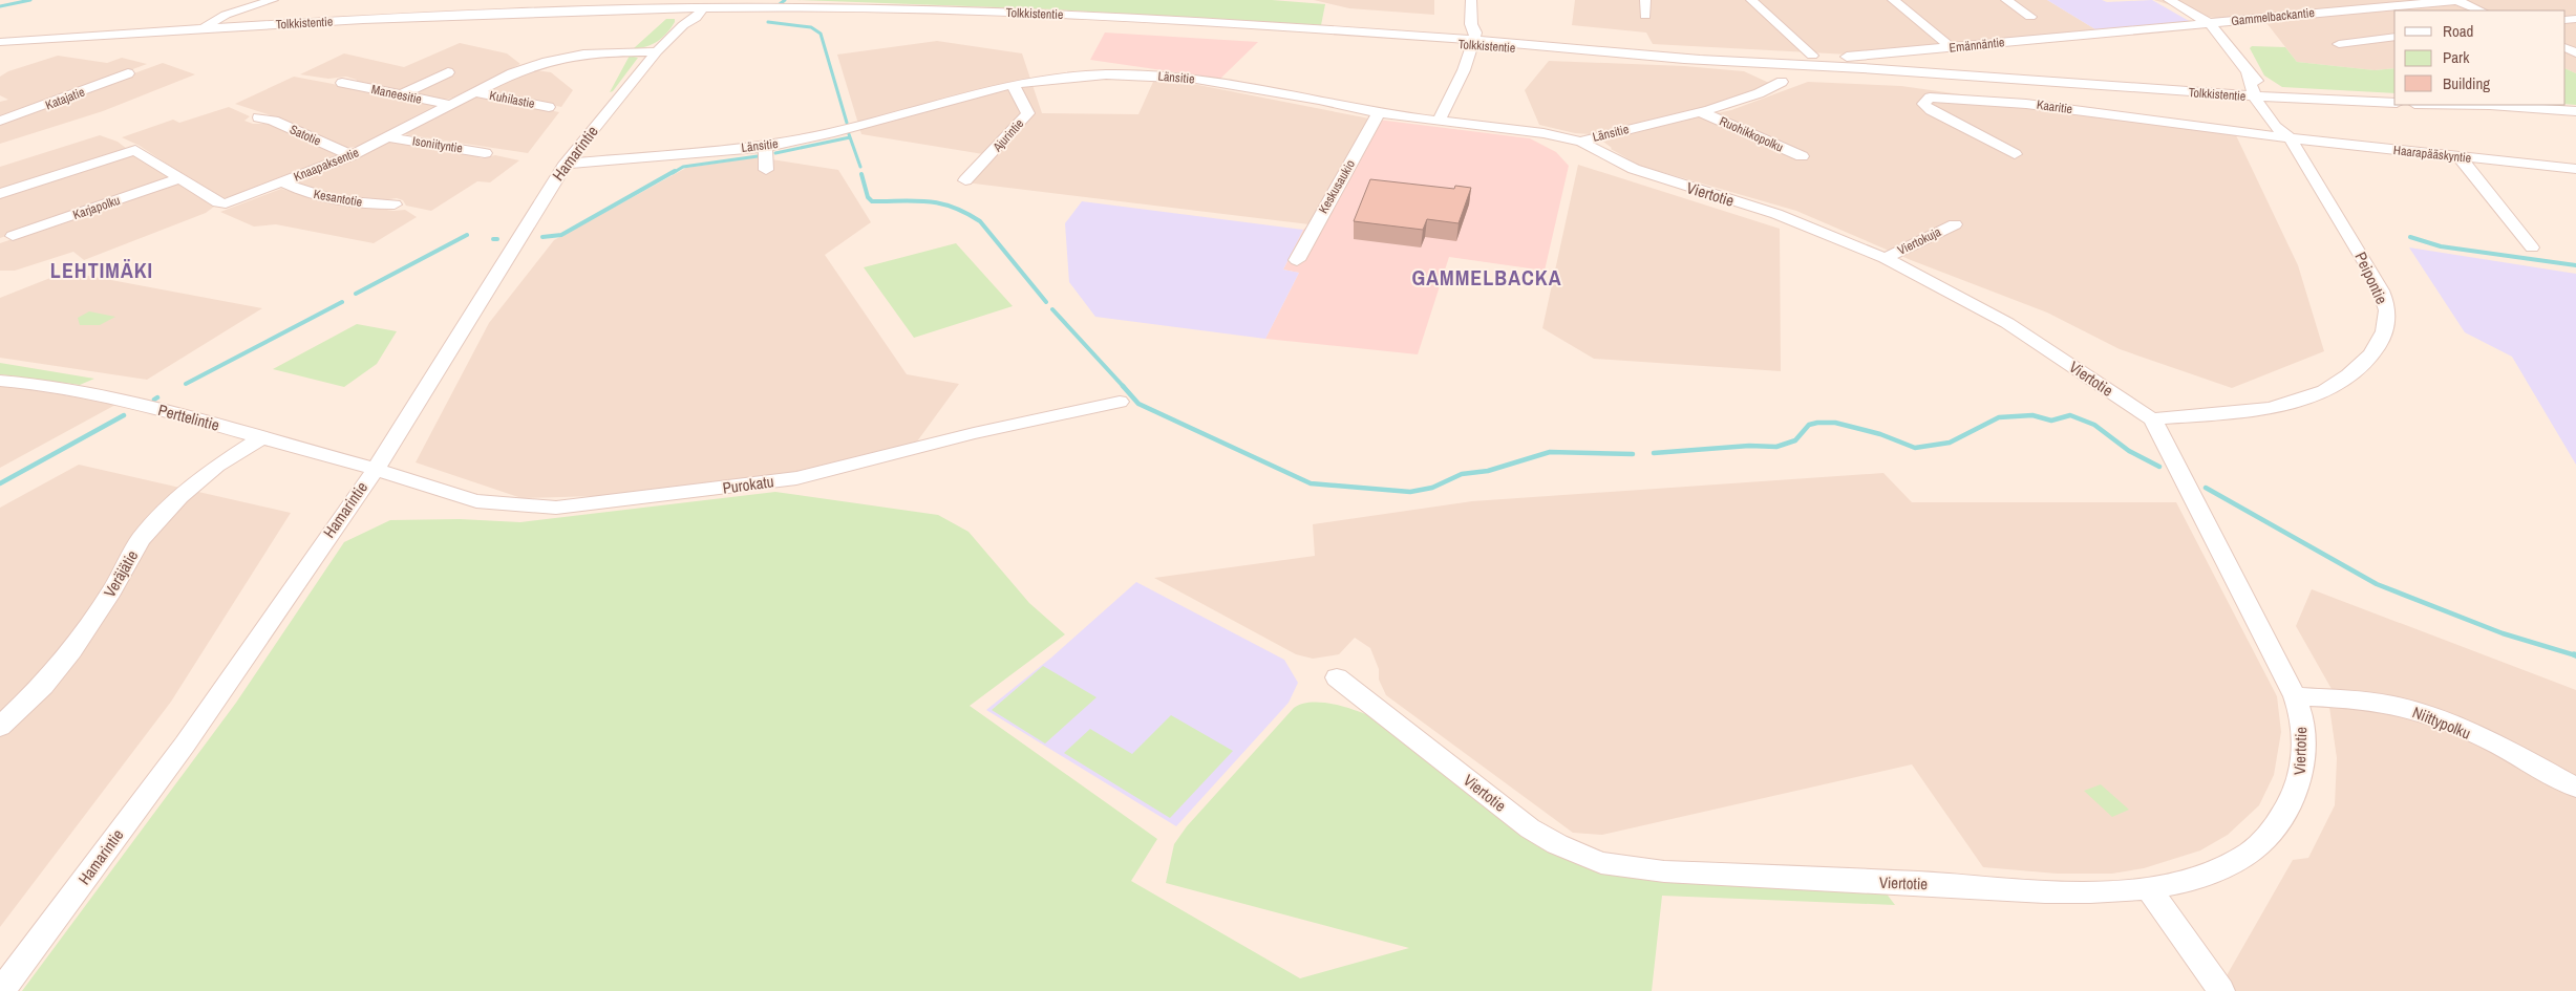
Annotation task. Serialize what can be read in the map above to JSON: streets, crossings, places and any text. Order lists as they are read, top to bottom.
{
  "streets": {
    "street": [
      "Tolkkistentie",
      "Gammelbackantie",
      "Emännäntie",
      "Länsitie",
      "Maneesitie",
      "Katajatie",
      "Kuhilastie",
      "Kaaritie",
      "Ruohikkopolku",
      "Satotie",
      "Ajurintie",
      "Isoniityntie",
      "Hamarintie",
      "Haarapääskyntie",
      "Knaapaksentie",
      "Keskusaukio",
      "Viertotie",
      "Kesantotie",
      "Karjapolku",
      "Viertokuja",
      "Peipontie",
      "Perttelintie",
      "Purokatu",
      "Veräjätie",
      "Niittypolku"
    ]
  },
  "crossings": [
    ["Tolkkistentie", "Gammelbackantie"],
    ["Tolkkistentie", "Hamarintie"],
    ["Tolkkistentie", "Peipontie"],
    ["Gammelbackantie", "Emännäntie"],
    ["Gammelbackantie", "Peipontie"],
    ["Länsitie", "Ruohikkopolku"],
    ["Länsitie", "Ajurintie"],
    ["Länsitie", "Hamarintie"],
    ["Länsitie", "Keskusaukio"],
    ["Länsitie", "Viertotie"],
    ["Maneesitie", "Knaapaksentie"],
    ["Kuhilastie", "Knaapaksentie"],
    ["Kaaritie", "Haarapääskyntie"],
    ["Kaaritie", "Peipontie"],
    ["Satotie", "Knaapaksentie"],
    ["Isoniityntie", "Knaapaksentie"],
    ["Hamarintie", "Knaapaksentie"],
    ["Hamarintie", "Perttelintie"],
    ["Hamarintie", "Purokatu"],
    ["Haarapääskyntie", "Peipontie"],
    ["Knaapaksentie", "Kesantotie"],
    ["Knaapaksentie", "Karjapolku"],
    ["Viertotie", "Viertokuja"],
    ["Viertotie", "Peipontie"],
    ["Viertotie", "Niittypolku"],
    ["Perttelintie", "Purokatu"],
    ["Perttelintie", "Veräjätie"]
  ],
  "districts": ["LEHTIMÄKI", "GAMMELBACKA"],
  "legend": ["Road", "Park", "Building"]
}
